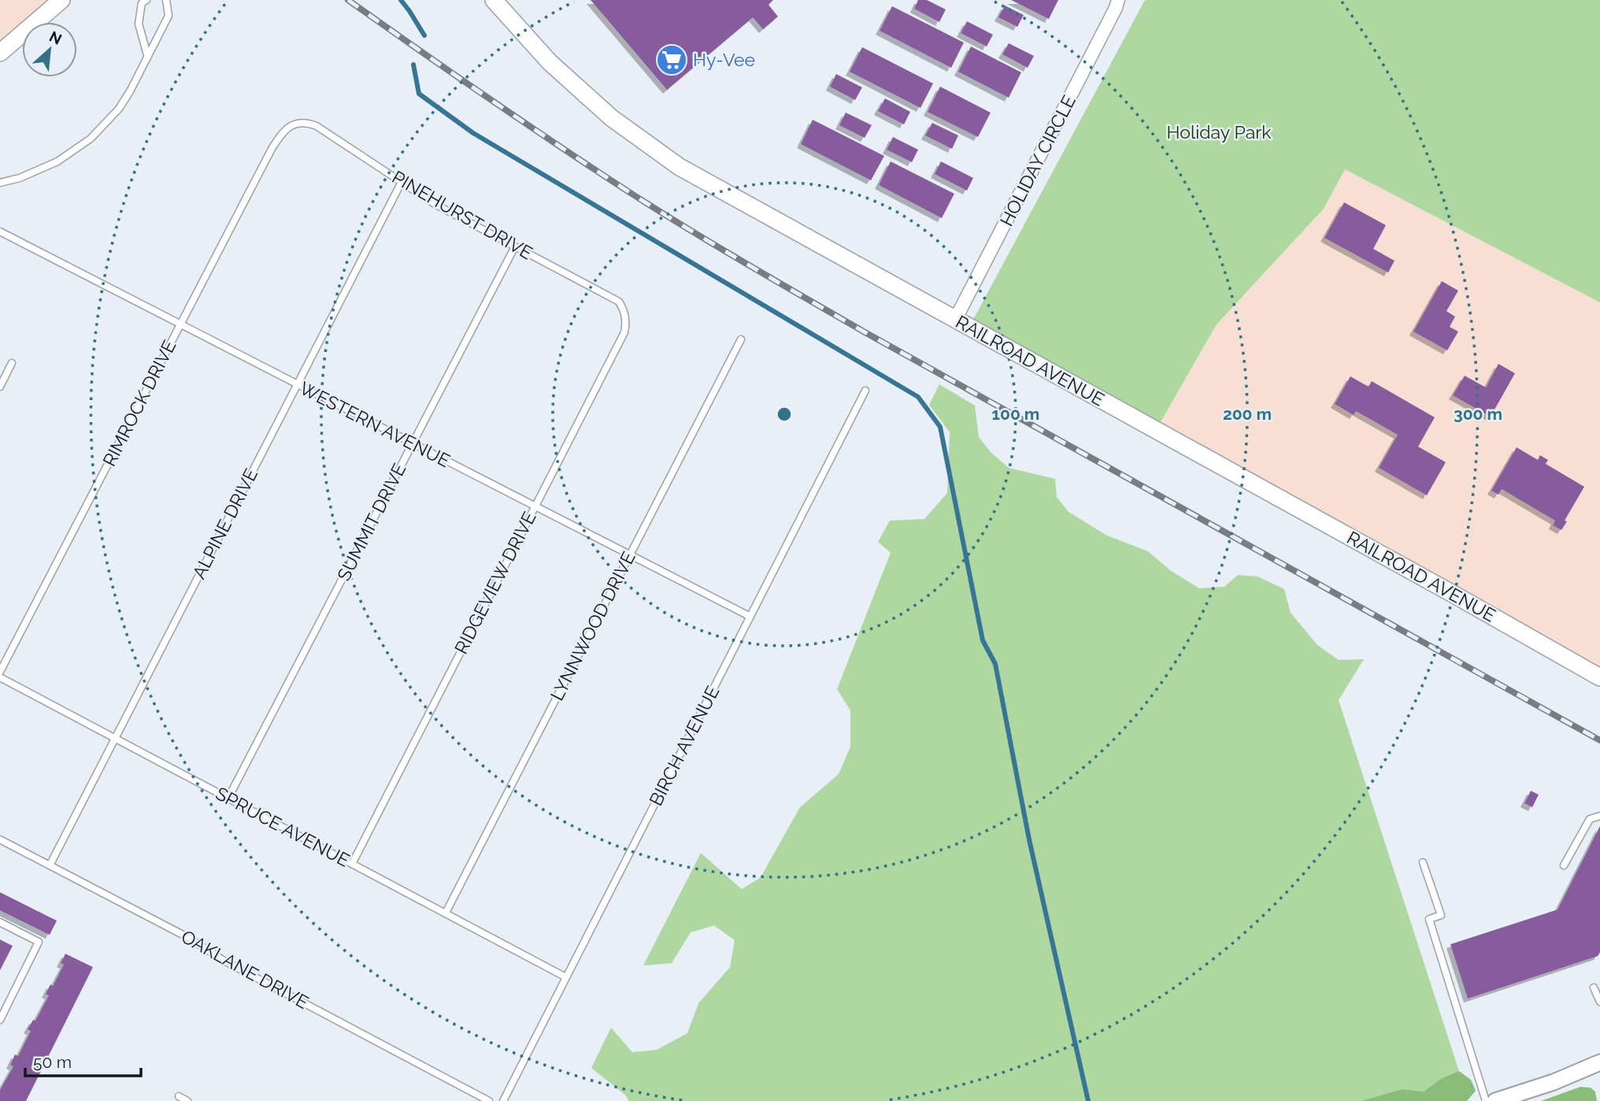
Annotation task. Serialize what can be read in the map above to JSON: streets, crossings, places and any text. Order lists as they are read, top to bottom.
{
  "streets": {
    "main road": ["RAILROAD AVENUE"],
    "street": ["HOLIDAY CIRCLE"],
    "lane": [
      "PINEHURST DRIVE",
      "RIMROCK DRIVE",
      "WESTERN AVENUE",
      "SUMMIT DRIVE",
      "ALPINE DRIVE",
      "RIDGEVIEW DRIVE",
      "LYNNWOOD DRIVE",
      "BIRCH AVENUE",
      "SPRUCE AVENUE",
      "OAKLANE DRIVE"
    ]
  },
  "crossings": [
    ["HOLIDAY CIRCLE", "RAILROAD AVENUE"],
    ["PINEHURST DRIVE", "RIMROCK DRIVE"],
    ["PINEHURST DRIVE", "SUMMIT DRIVE"],
    ["PINEHURST DRIVE", "ALPINE DRIVE"],
    ["PINEHURST DRIVE", "RIDGEVIEW DRIVE"],
    ["RIMROCK DRIVE", "WESTERN AVENUE"],
    ["WESTERN AVENUE", "SUMMIT DRIVE"],
    ["WESTERN AVENUE", "ALPINE DRIVE"],
    ["WESTERN AVENUE", "RIDGEVIEW DRIVE"],
    ["WESTERN AVENUE", "LYNNWOOD DRIVE"],
    ["WESTERN AVENUE", "BIRCH AVENUE"],
    ["SUMMIT DRIVE", "SPRUCE AVENUE"],
    ["ALPINE DRIVE", "SPRUCE AVENUE"],
    ["ALPINE DRIVE", "OAKLANE DRIVE"],
    ["RIDGEVIEW DRIVE", "SPRUCE AVENUE"],
    ["LYNNWOOD DRIVE", "SPRUCE AVENUE"],
    ["BIRCH AVENUE", "SPRUCE AVENUE"]
  ],
  "parks": ["Holiday Park"],
  "places": {
    "supermarket": ["Hy-Vee"]
  },
  "scale_bar": "50 m",
  "north": "top right",
  "rings": ["100 m", "200 m", "300 m"]
}
